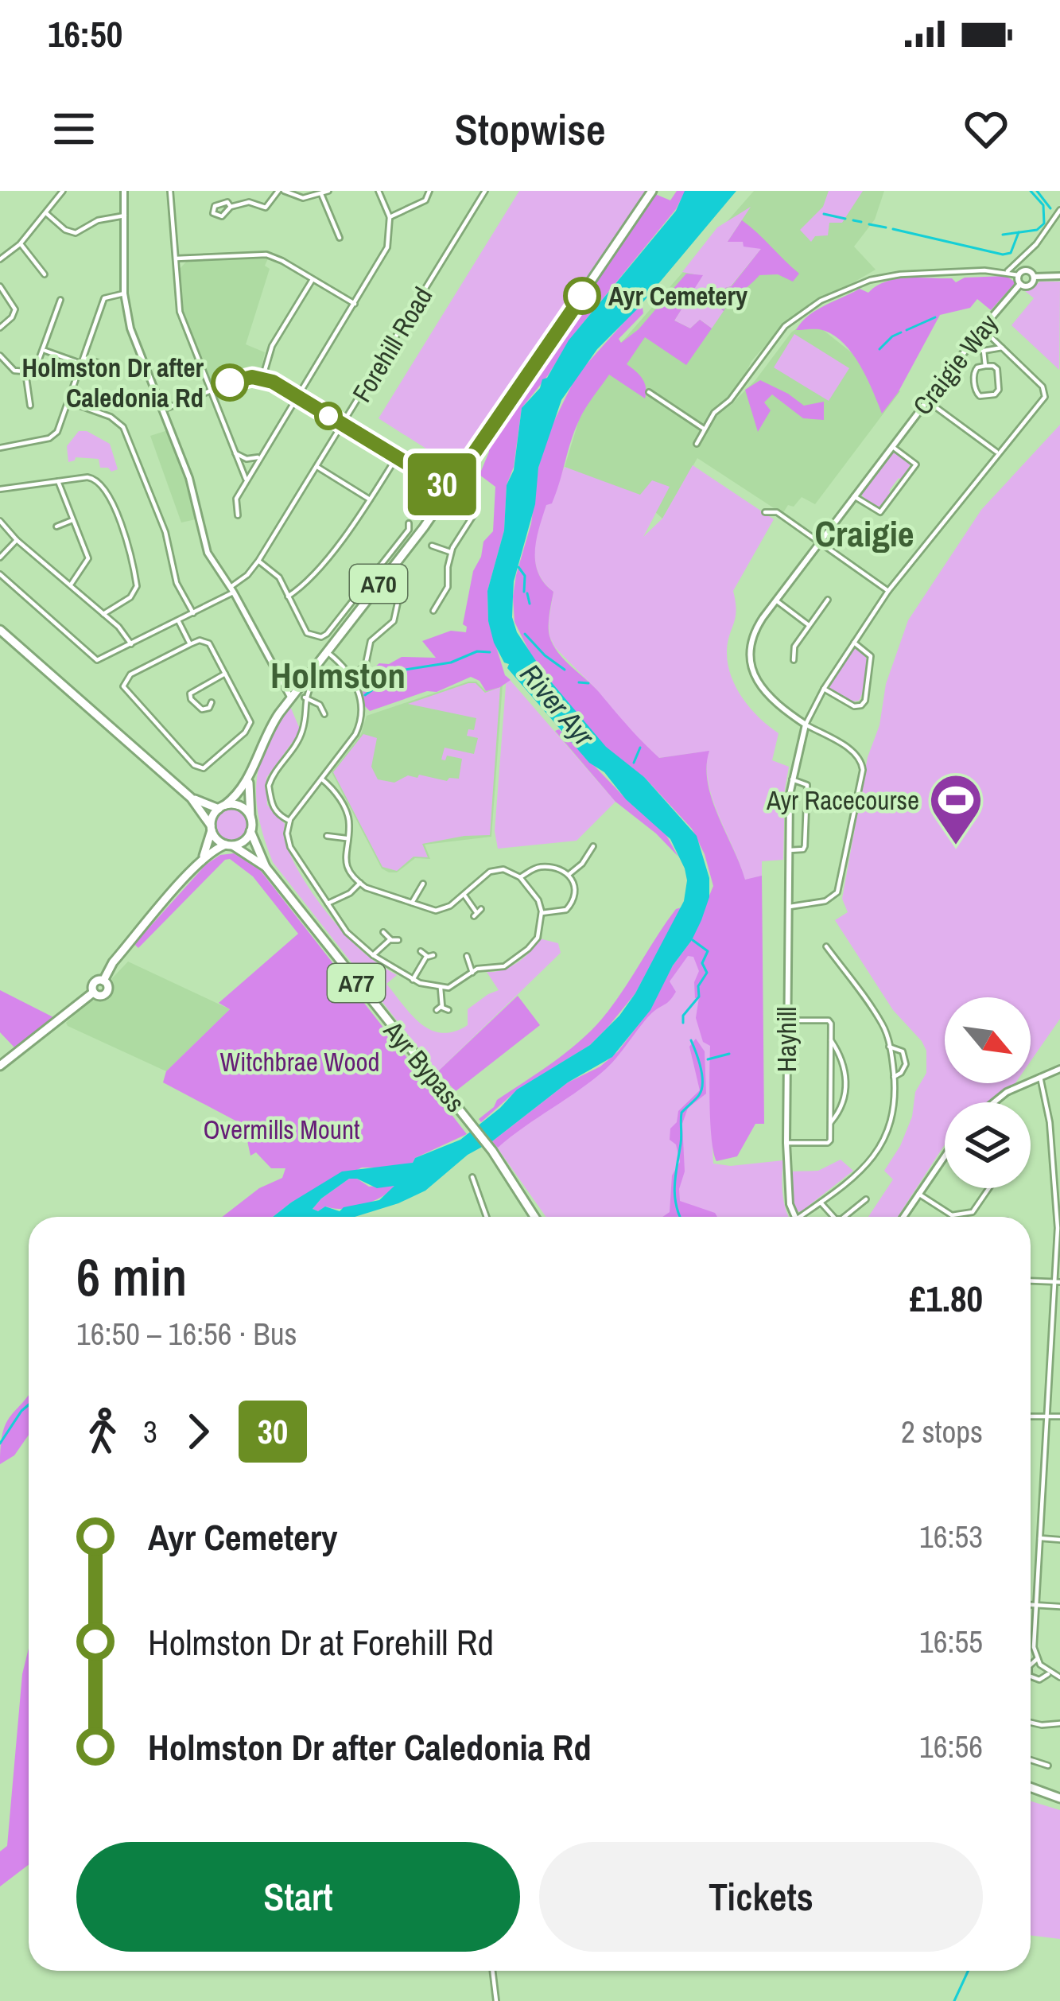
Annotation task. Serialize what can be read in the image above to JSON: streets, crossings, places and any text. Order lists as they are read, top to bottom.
{
  "streets": {
    "main road": ["A70", "A77", "Ayr Bypass"],
    "street": ["Forehill Road", "Craigie Way", "Hayhill"]
  },
  "crossings": [
    ["Craigie Way", "Hayhill"],
    ["A70", "A77"],
    ["A70", "Ayr Bypass"],
    ["A77", "Ayr Bypass"]
  ],
  "districts": ["Craigie", "Holmston"],
  "water": ["River Ayr"],
  "parks": ["Witchbrae Wood", "Overmills Mount"],
  "places": {
    "other": ["Ayr Cemetery", "Holmston Dr after Caledonia Rd"],
    "sports": ["Ayr Racecourse"]
  },
  "lines": ["bus line 30"],
  "north": "bottom right",
  "page": {
    "status": "16:50",
    "header": "Stopwise",
    "on_map": "30",
    "heading": ["6 min", "16:50 – 16:56 · Bus", "£1.80"],
    "legs": ["3", "30", "2 stops"],
    "list": [
      {
        "name": "Ayr Cemetery",
        "value": "16:53"
      },
      {
        "name": "Holmston Dr at Forehill Rd",
        "value": "16:55"
      },
      {
        "name": "Holmston Dr after Caledonia Rd",
        "value": "16:56"
      }
    ],
    "buttons": ["Start", "Tickets"]
  }
}
